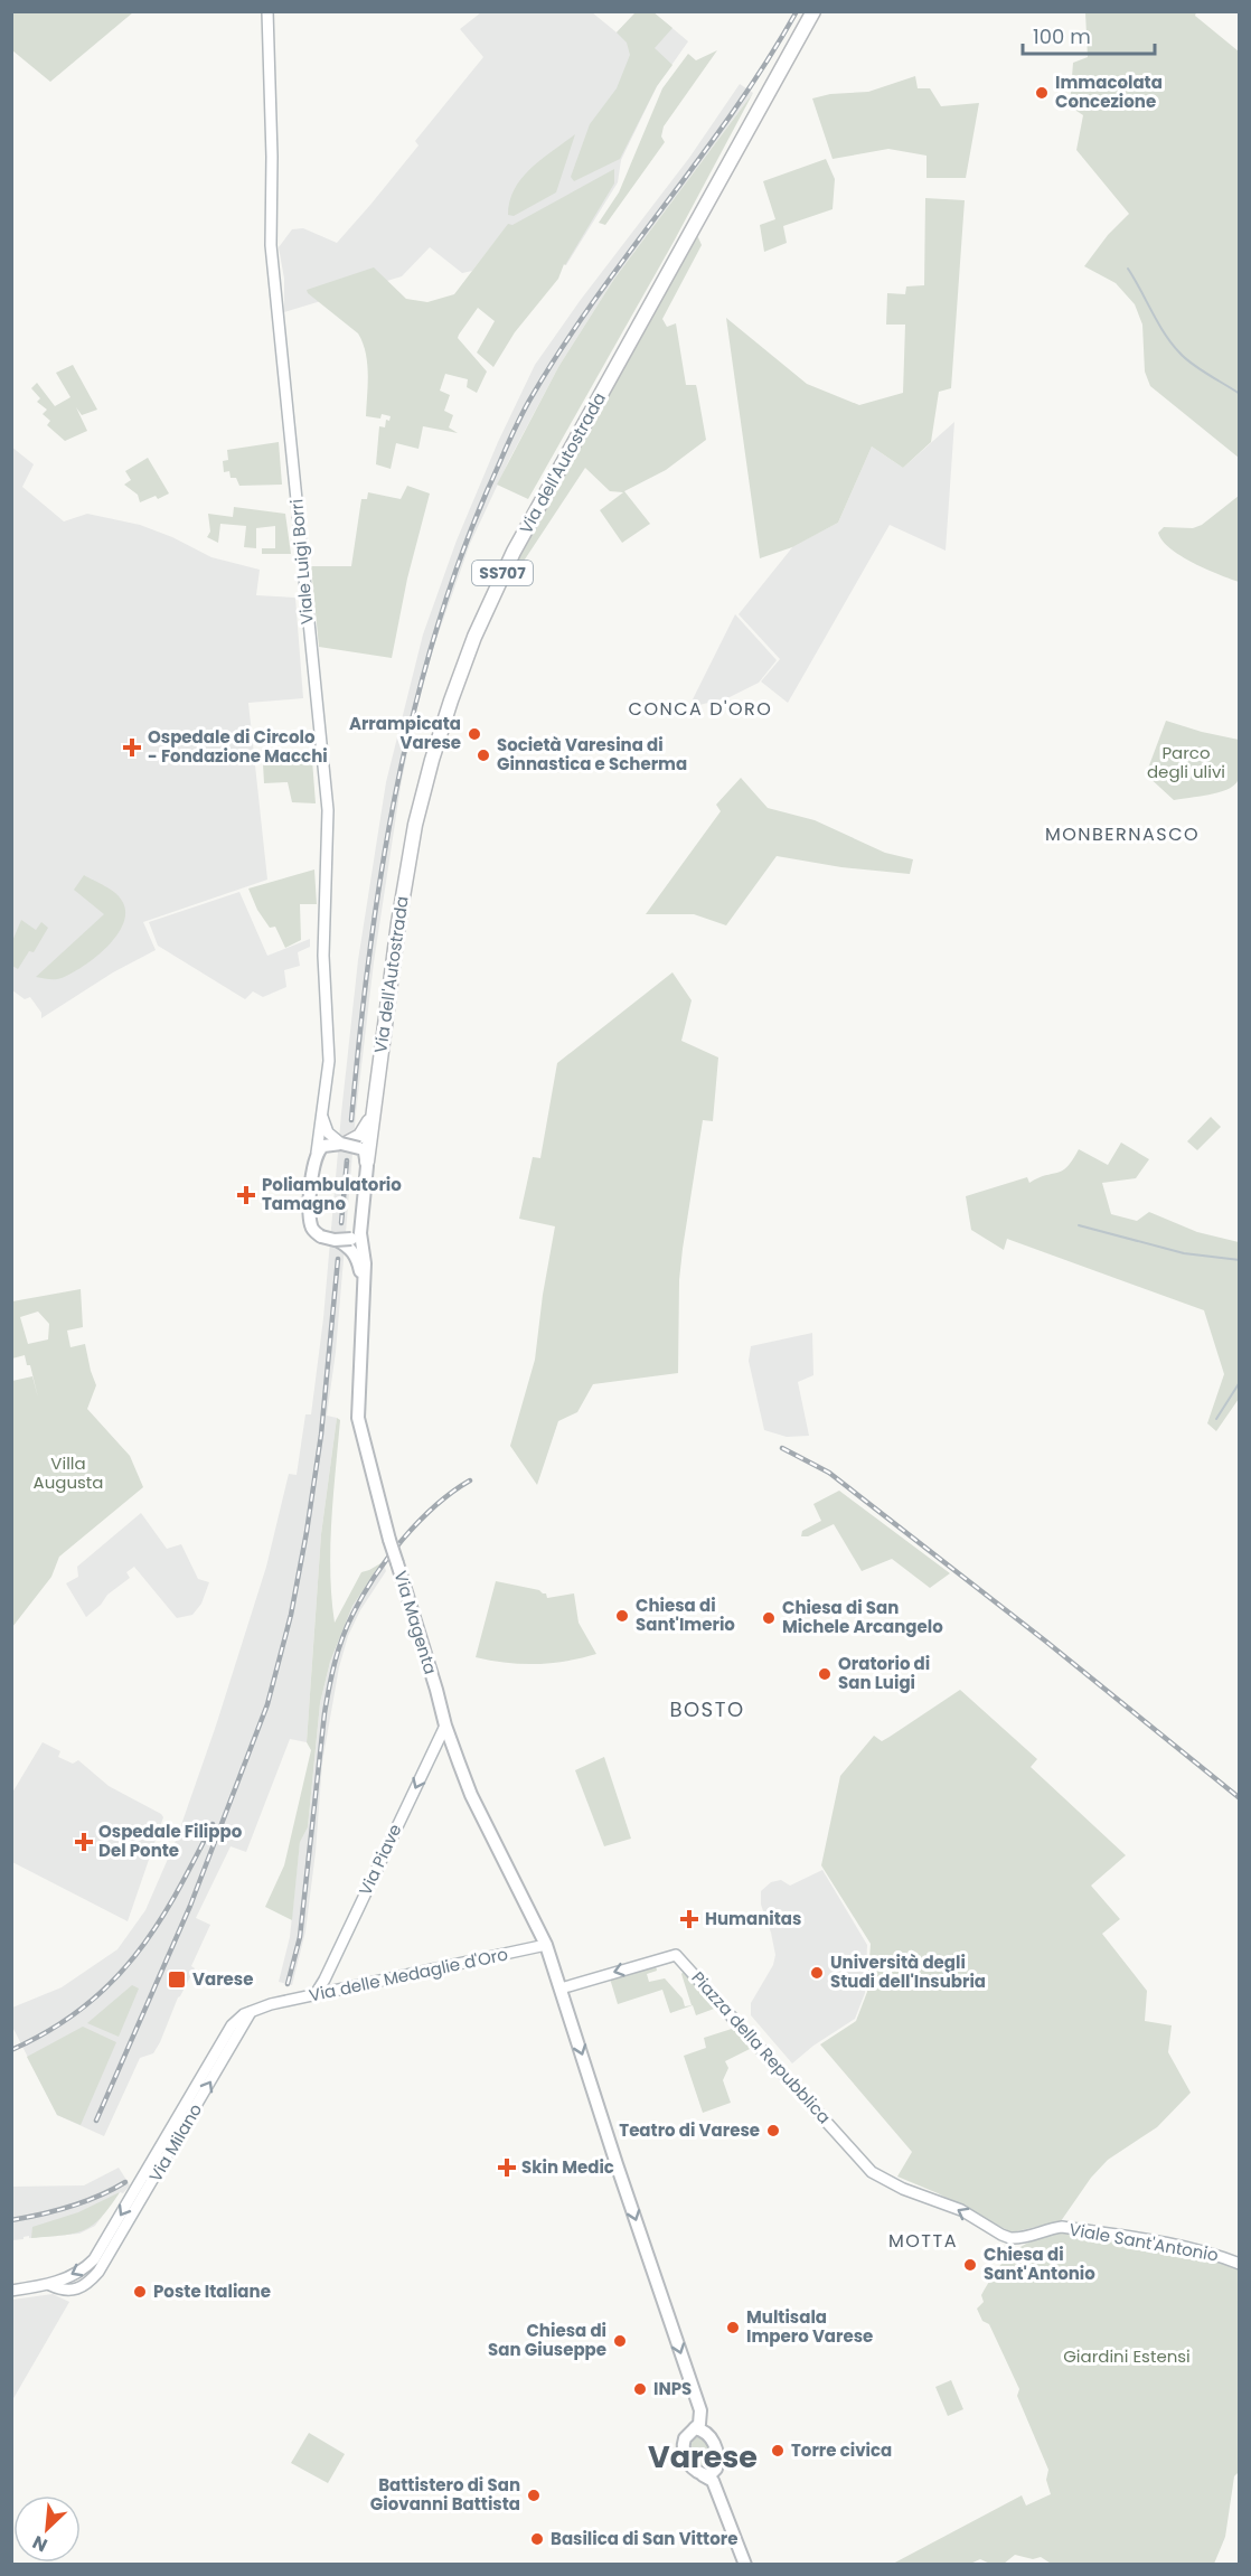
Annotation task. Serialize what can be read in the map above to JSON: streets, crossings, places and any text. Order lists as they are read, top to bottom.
{
  "streets": {
    "highway": ["Via dell'Autostrada", "SS707"],
    "main road": [
      "Viale Luigi Borri",
      "Via Magenta",
      "Via Piave",
      "Via delle Medaglie d'Oro",
      "Piazza della Repubblica",
      "Via Milano",
      "Viale Sant'Antonio"
    ]
  },
  "crossings": [
    ["Via dell'Autostrada", "SS707"],
    ["SS707", "Via Magenta"],
    ["Via Magenta", "Via Piave"],
    ["Via Magenta", "Via delle Medaglie d'Oro"],
    ["Via Piave", "Via delle Medaglie d'Oro"],
    ["Via delle Medaglie d'Oro", "Via Milano"],
    ["Piazza della Repubblica", "Viale Sant'Antonio"]
  ],
  "one_way": ["Via Piave", "Piazza della Repubblica"],
  "districts": [
    "CONCA D'ORO",
    "MONBERNASCO",
    "BOSTO",
    "MOTTA",
    "Varese"
  ],
  "parks": ["Parco degli ulivi", "Villa Augusta", "Giardini Estensi"],
  "places": {
    "other": [
      "Immacolata Concezione",
      "Arrampicata Varese",
      "Società Varesina di Ginnastica e Scherma",
      "Chiesa di Sant'Imerio",
      "Chiesa di San Michele Arcangelo",
      "Oratorio di San Luigi",
      "Università degli Studi dell'Insubria",
      "Teatro di Varese",
      "Chiesa di Sant'Antonio",
      "Poste Italiane",
      "Multisala Impero Varese",
      "Chiesa di San Giuseppe",
      "INPS",
      "Torre civica",
      "Battistero di San Giovanni Battista",
      "Basilica di San Vittore"
    ],
    "health": [
      "Ospedale di Circolo - Fondazione Macchi",
      "Poliambulatorio Tamagno",
      "Ospedale Filippo Del Ponte",
      "Humanitas",
      "Skin Medic"
    ],
    "transit": ["Varese"]
  },
  "scale_bar": "100 m",
  "north": "bottom left"
}
